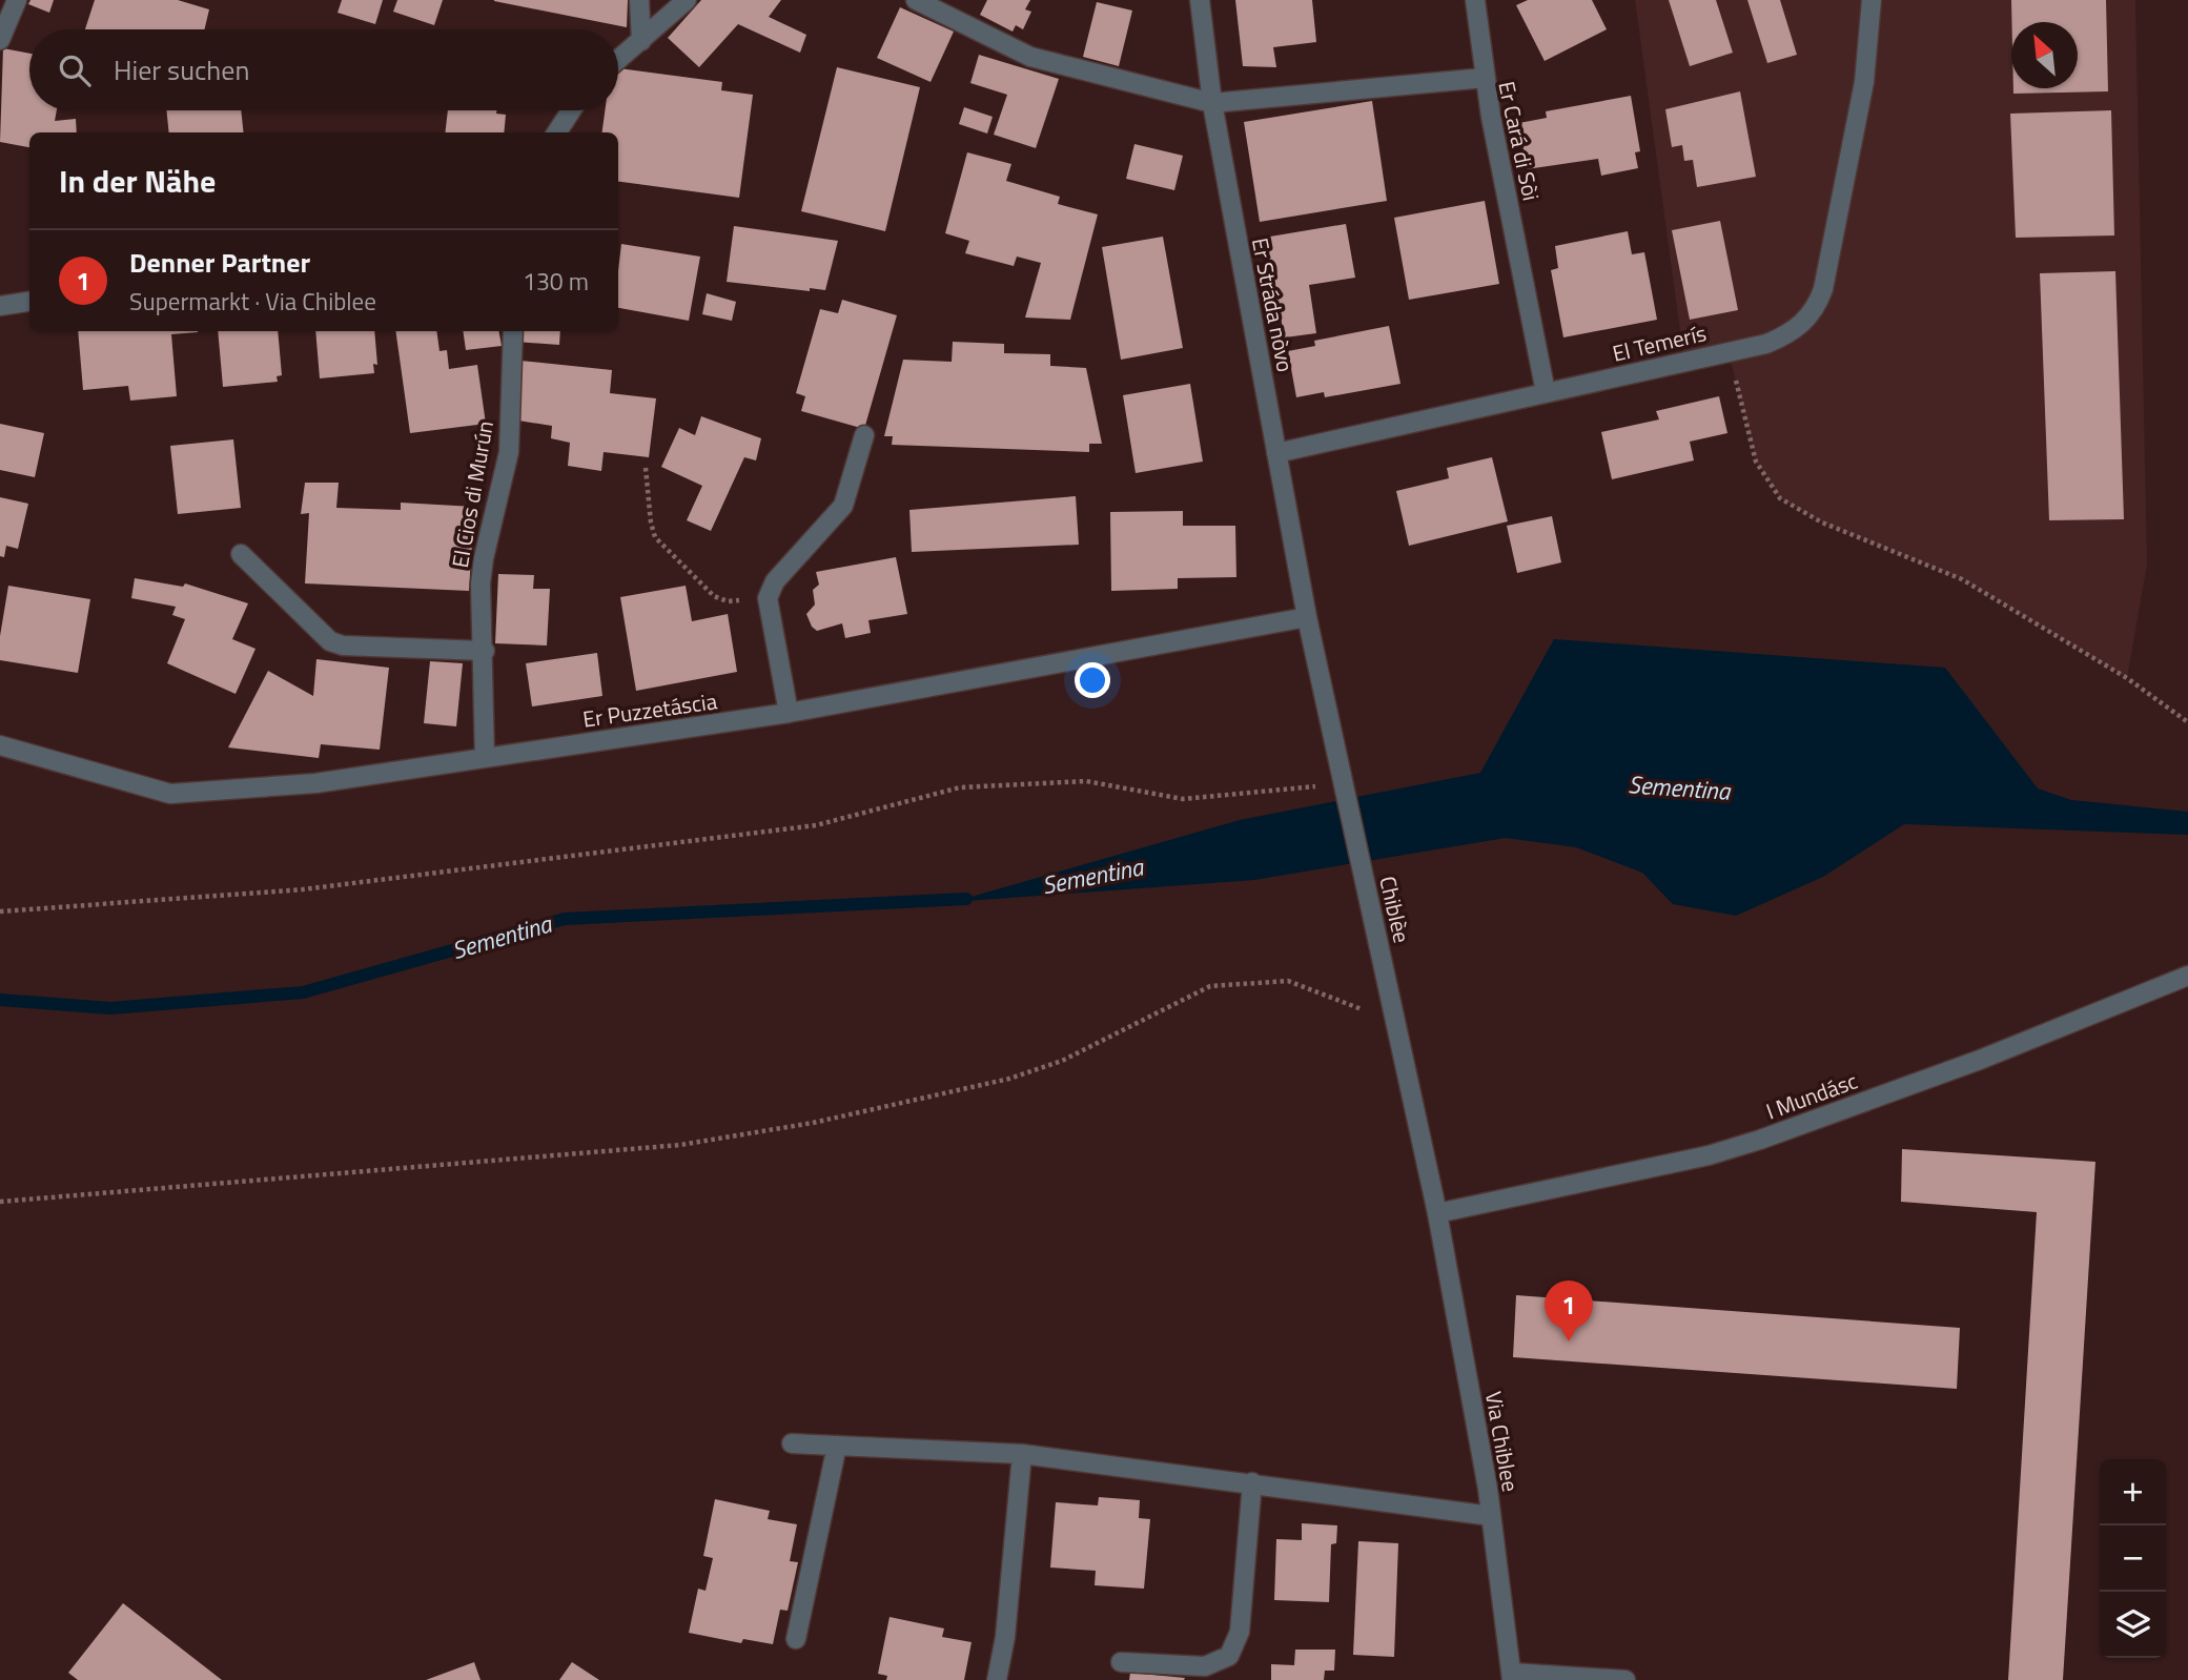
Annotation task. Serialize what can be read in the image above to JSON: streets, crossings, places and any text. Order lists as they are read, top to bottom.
{
  "streets": {
    "street": [
      "Er Cará di Sòi",
      "Er Stráda nòvo",
      "El Temerís",
      "El Cios di Murún",
      "Er Puzzetáscia",
      "Chiblèe",
      "I Mundásc",
      "Via Chiblee"
    ]
  },
  "crossings": [
    ["Er Cará di Sòi", "Er Stráda nòvo"],
    ["Er Cará di Sòi", "El Temerís"],
    ["Er Stráda nòvo", "El Temerís"],
    ["Er Stráda nòvo", "Er Puzzetáscia"],
    ["Er Stráda nòvo", "Chiblèe"],
    ["El Cios di Murún", "Er Puzzetáscia"],
    ["Er Puzzetáscia", "Chiblèe"],
    ["Chiblèe", "I Mundásc"],
    ["Chiblèe", "Via Chiblee"],
    ["I Mundásc", "Via Chiblee"]
  ],
  "water": ["Sementina"],
  "north": "top left",
  "page": {
    "search": "Hier suchen",
    "heading": "In der Nähe",
    "list": [
      {
        "mark": "1",
        "name": "Denner Partner",
        "note": "Supermarkt · Via Chiblee",
        "value": "130 m"
      }
    ],
    "pins": "1",
    "map_buttons": ["+", "−"]
  }
}
